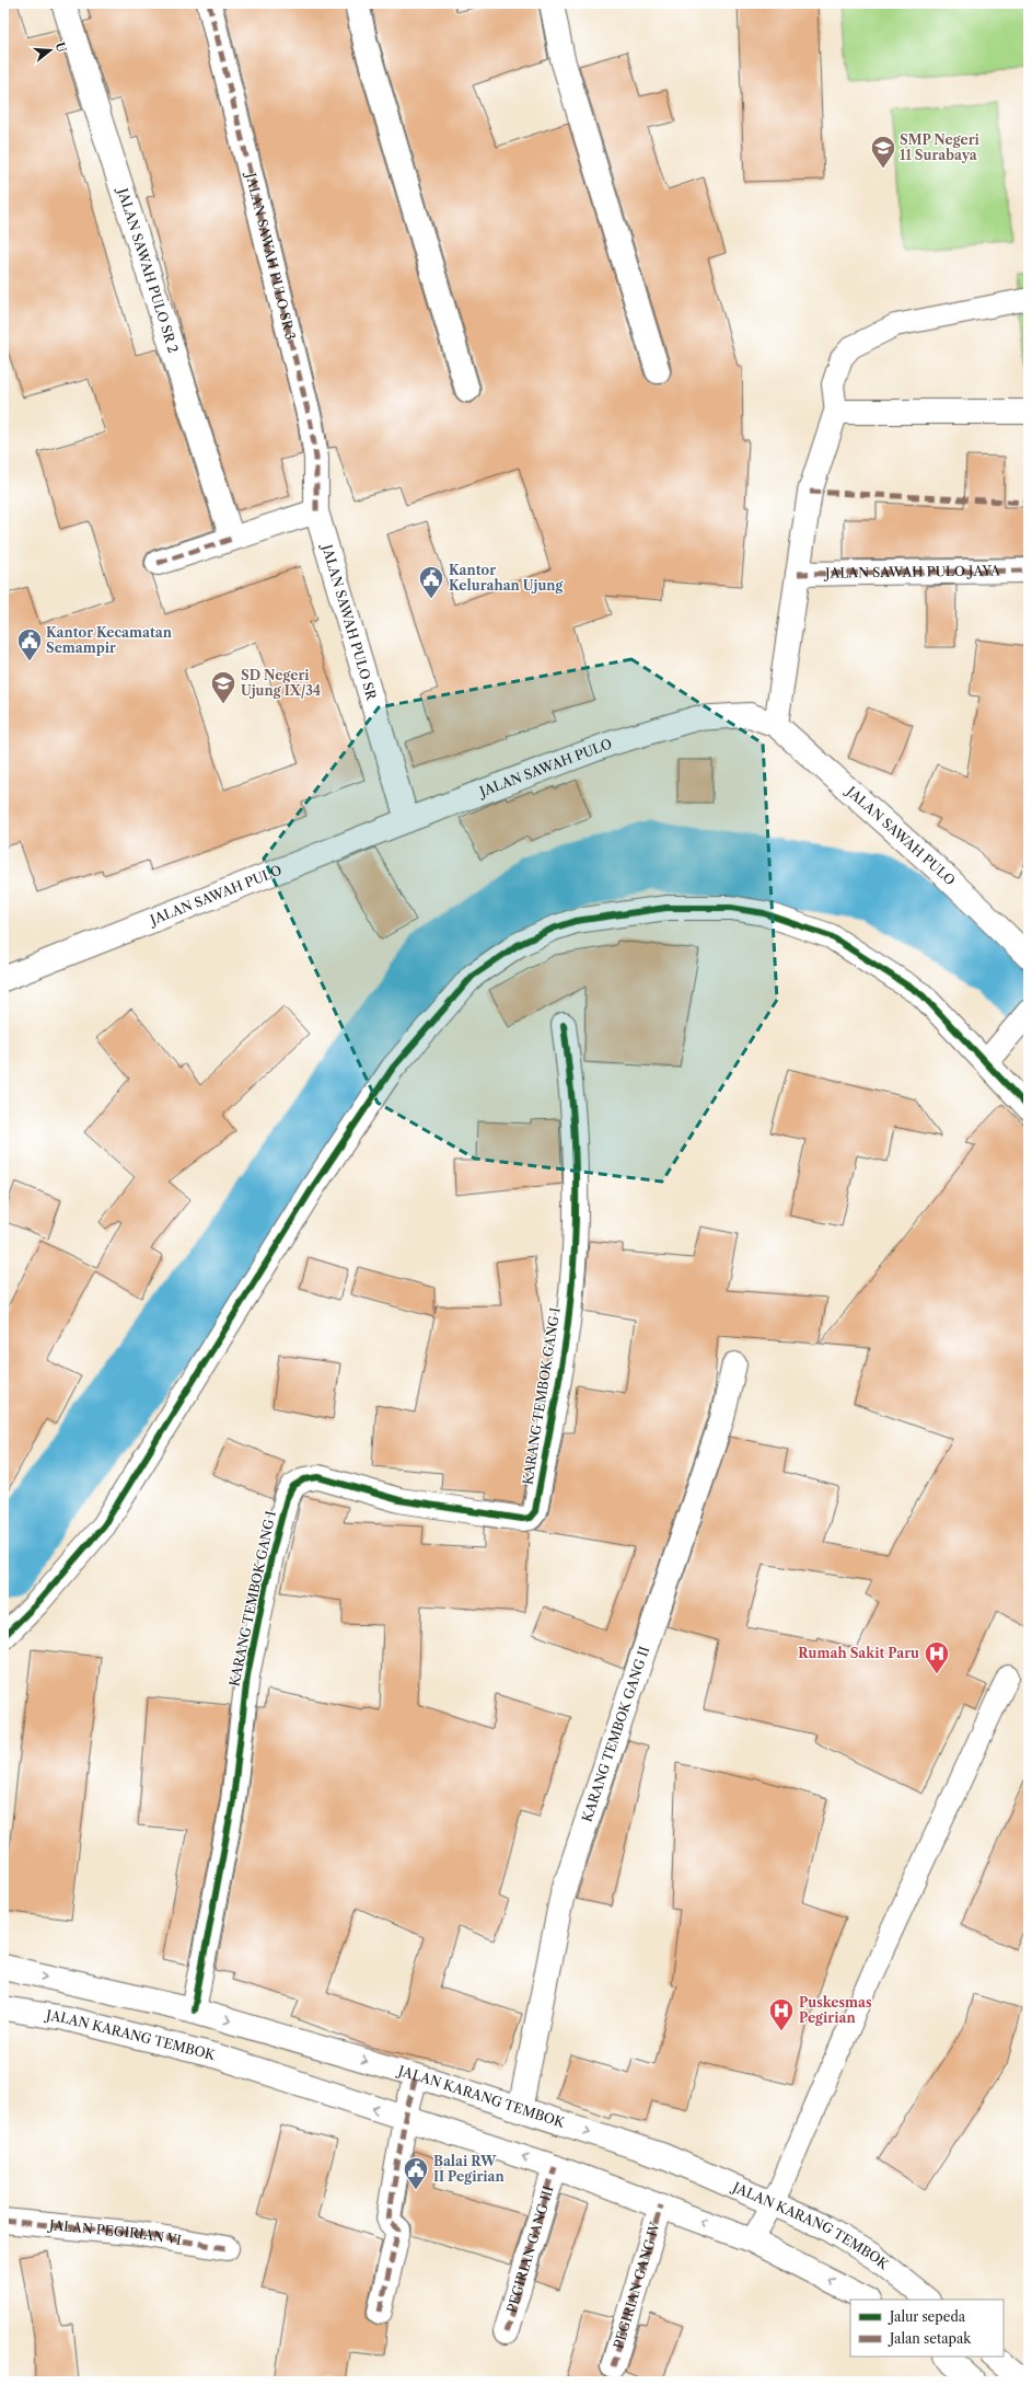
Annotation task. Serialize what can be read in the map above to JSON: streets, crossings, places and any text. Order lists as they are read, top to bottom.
{
  "streets": {
    "street": [
      "JALAN SAWAH PULO SR 3",
      "JALAN SAWAH PULO SR 2",
      "JALAN SAWAH PULO JAYA",
      "JALAN SAWAH PULO SR",
      "JALAN SAWAH PULO",
      "KARANG TEMBOK GANG I",
      "KARANG TEMBOK GANG II",
      "JALAN KARANG TEMBOK",
      "JALAN PEGIRIAN VI",
      "PEGIRIAN GANG III",
      "PEGIRIAN GANG IV"
    ]
  },
  "crossings": [
    ["JALAN SAWAH PULO SR 3", "JALAN SAWAH PULO SR"],
    ["JALAN SAWAH PULO SR", "JALAN SAWAH PULO"],
    ["KARANG TEMBOK GANG I", "JALAN KARANG TEMBOK"],
    ["KARANG TEMBOK GANG II", "JALAN KARANG TEMBOK"],
    ["JALAN KARANG TEMBOK", "PEGIRIAN GANG III"],
    ["JALAN KARANG TEMBOK", "PEGIRIAN GANG IV"]
  ],
  "places": {
    "school or university": ["SMP Negeri 11 Surabaya", "SD Negeri Ujung IX/34"],
    "public building": ["Kantor Kelurahan Ujung", "Kantor Kecamatan Semampir", "Balai RW II Pegirian"],
    "hospital": ["Rumah Sakit Paru", "Puskesmas Pegirian"]
  },
  "legend": ["Jalur sepeda", "Jalan setapak"],
  "north": "right"
}
